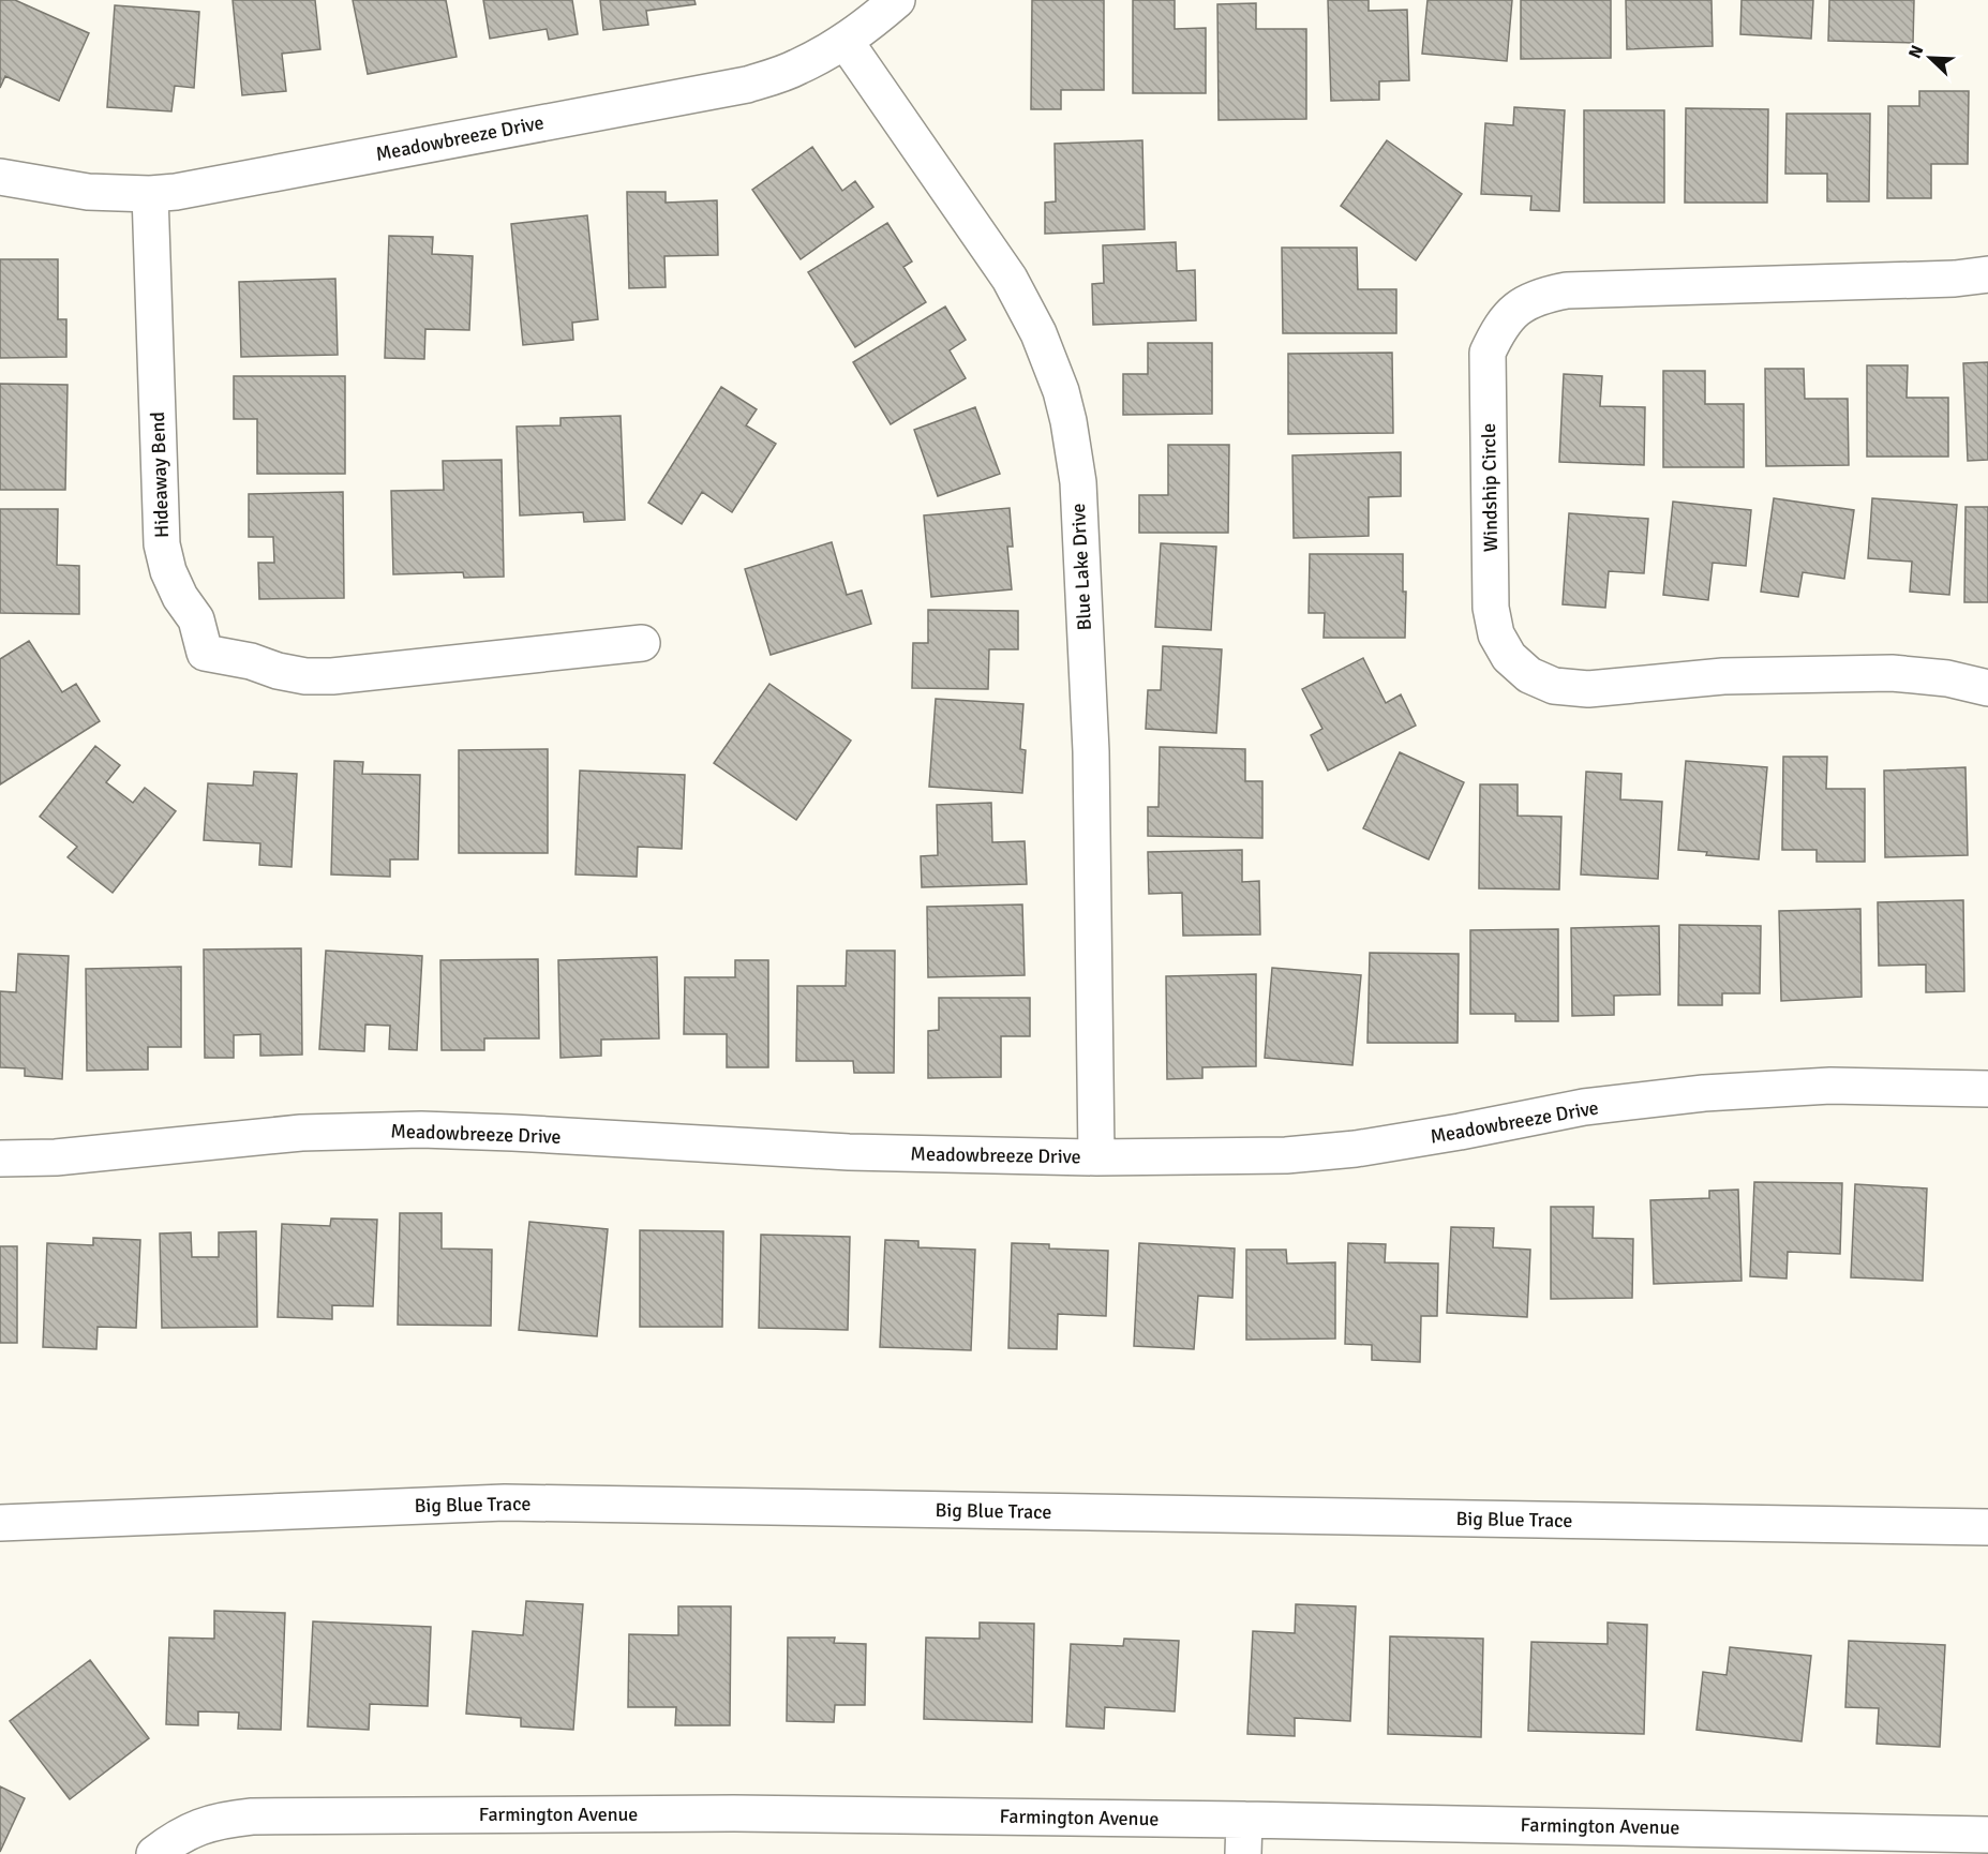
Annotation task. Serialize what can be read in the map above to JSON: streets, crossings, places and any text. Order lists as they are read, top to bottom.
{
  "streets": {
    "street": [
      "Meadowbreeze Drive",
      "Hideaway Bend",
      "Windship Circle",
      "Blue Lake Drive",
      "Big Blue Trace",
      "Farmington Avenue"
    ]
  },
  "crossings": [
    ["Meadowbreeze Drive", "Hideaway Bend"],
    ["Meadowbreeze Drive", "Blue Lake Drive"]
  ],
  "north": "top left"
}
